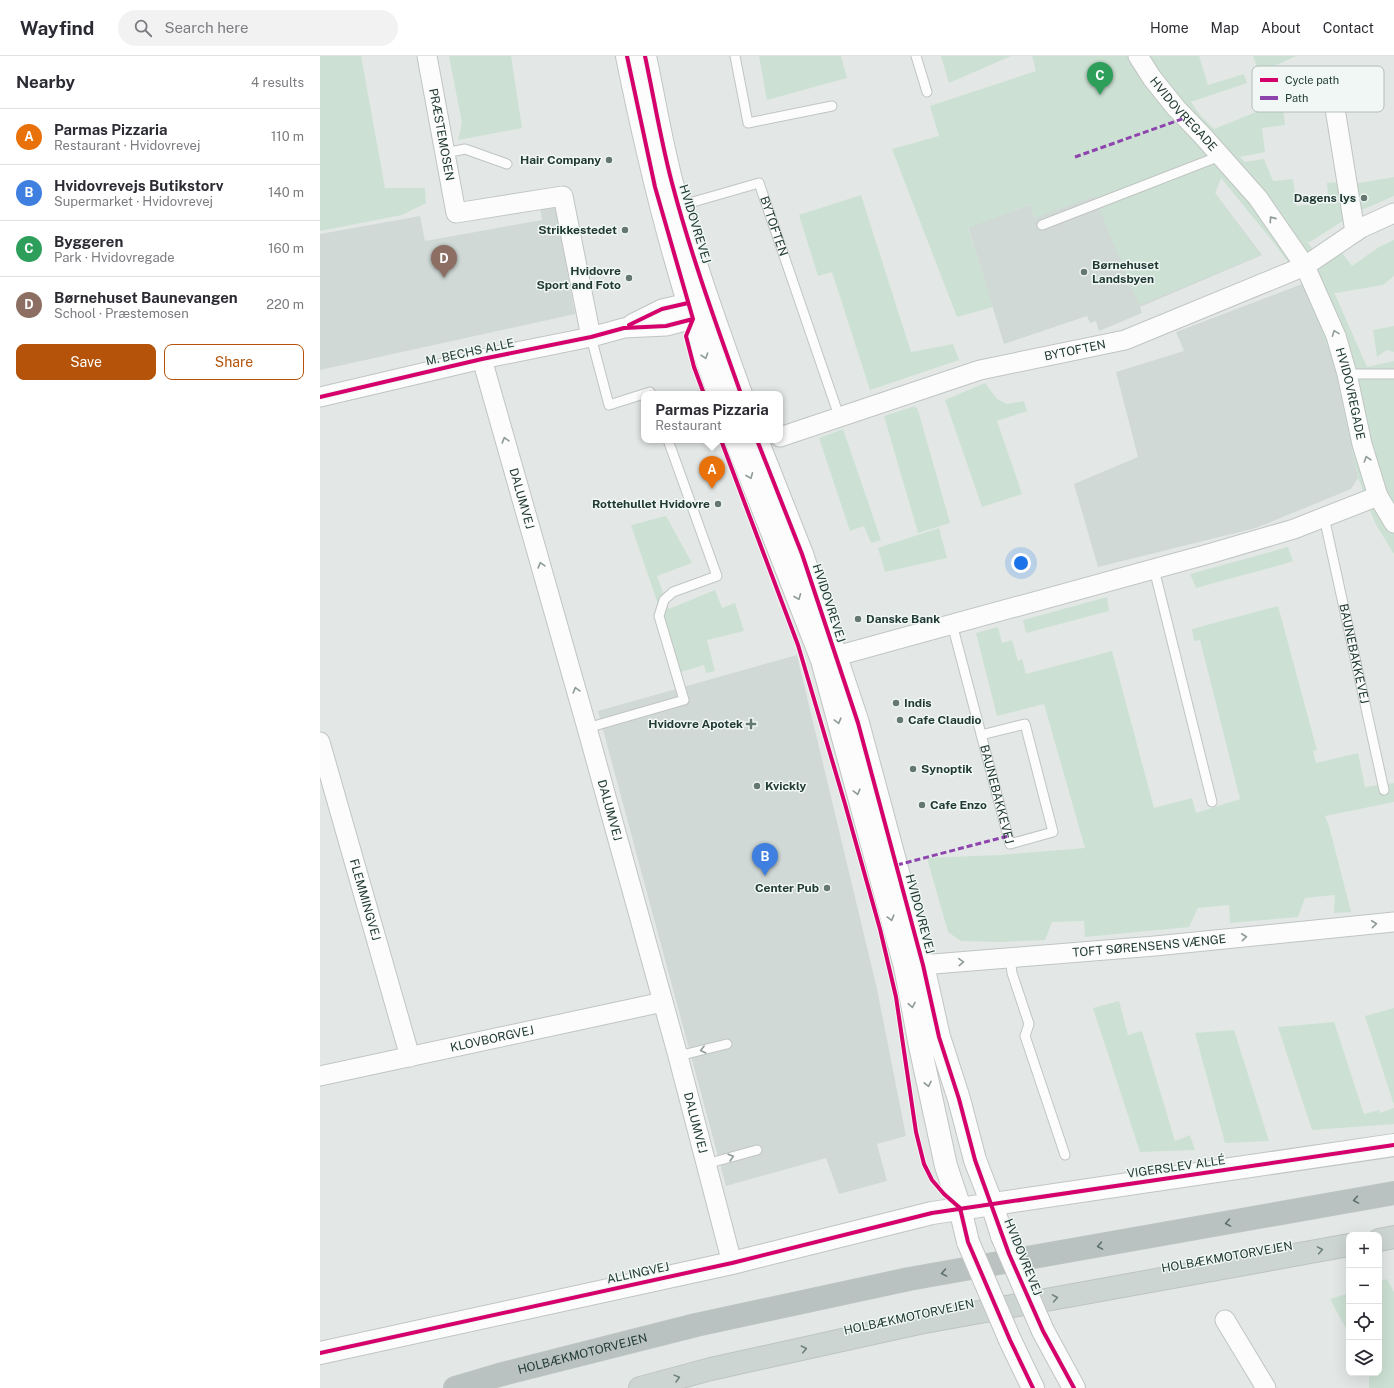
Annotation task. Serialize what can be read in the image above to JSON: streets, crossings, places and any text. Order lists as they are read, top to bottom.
{
  "streets": {
    "highway": ["HOLBÆKMOTORVEJEN"],
    "street": [
      "HVIDOVREGADE",
      "PRÆSTEMOSEN",
      "HVIDOVREVEJ",
      "BYTOFTEN",
      "M. BECHS ALLE",
      "DALUMVEJ",
      "FLEMMINGVEJ",
      "TOFT SØRENSENS VÆNGE",
      "KLOVBORGVEJ",
      "VIGERSLEV ALLÉ",
      "ALLINGVEJ"
    ],
    "lane": ["BAUNEBAKKEVEJ"]
  },
  "crossings": [
    ["HVIDOVREGADE", "BYTOFTEN"],
    ["PRÆSTEMOSEN", "M. BECHS ALLE"],
    ["HVIDOVREVEJ", "BYTOFTEN"],
    ["HVIDOVREVEJ", "M. BECHS ALLE"],
    ["HVIDOVREVEJ", "TOFT SØRENSENS VÆNGE"],
    ["HVIDOVREVEJ", "VIGERSLEV ALLÉ"],
    ["HVIDOVREVEJ", "ALLINGVEJ"],
    ["M. BECHS ALLE", "DALUMVEJ"],
    ["DALUMVEJ", "KLOVBORGVEJ"],
    ["DALUMVEJ", "ALLINGVEJ"],
    ["FLEMMINGVEJ", "KLOVBORGVEJ"],
    ["VIGERSLEV ALLÉ", "ALLINGVEJ"]
  ],
  "one_way": ["DALUMVEJ", "TOFT SØRENSENS VÆNGE"],
  "places": {
    "other": [
      "Hair Company",
      "Dagens lys",
      "Strikkestedet",
      "Børnehuset Landsbyen",
      "Hvidovre Sport and Foto",
      "Rottehullet Hvidovre",
      "Danske Bank",
      "Indis",
      "Cafe Claudio",
      "Synoptik",
      "Kvickly",
      "Cafe Enzo",
      "Center Pub"
    ],
    "health": ["Hvidovre Apotek"]
  },
  "legend": ["Cycle path", "Path"],
  "page": {
    "header": "Wayfind",
    "search": "Search here",
    "nav": [
      "Home",
      "Map",
      "About",
      "Contact"
    ],
    "heading": ["Nearby", "4 results"],
    "pins": [
      "C",
      "D",
      "A",
      "B"
    ],
    "list": [
      {
        "mark": "A",
        "name": "Parmas Pizzaria",
        "note": "Restaurant · Hvidovrevej",
        "value": "110 m"
      },
      {
        "mark": "B",
        "name": "Hvidovrevejs Butikstorv",
        "note": "Supermarket · Hvidovrevej",
        "value": "140 m"
      },
      {
        "mark": "C",
        "name": "Byggeren",
        "note": "Park · Hvidovregade",
        "value": "160 m"
      },
      {
        "mark": "D",
        "name": "Børnehuset Baunevangen",
        "note": "School · Præstemosen",
        "value": "220 m"
      }
    ],
    "buttons": ["Save", "Share"],
    "popup": ["Parmas Pizzaria", "Restaurant"],
    "map_buttons": ["+", "−"]
  }
}
